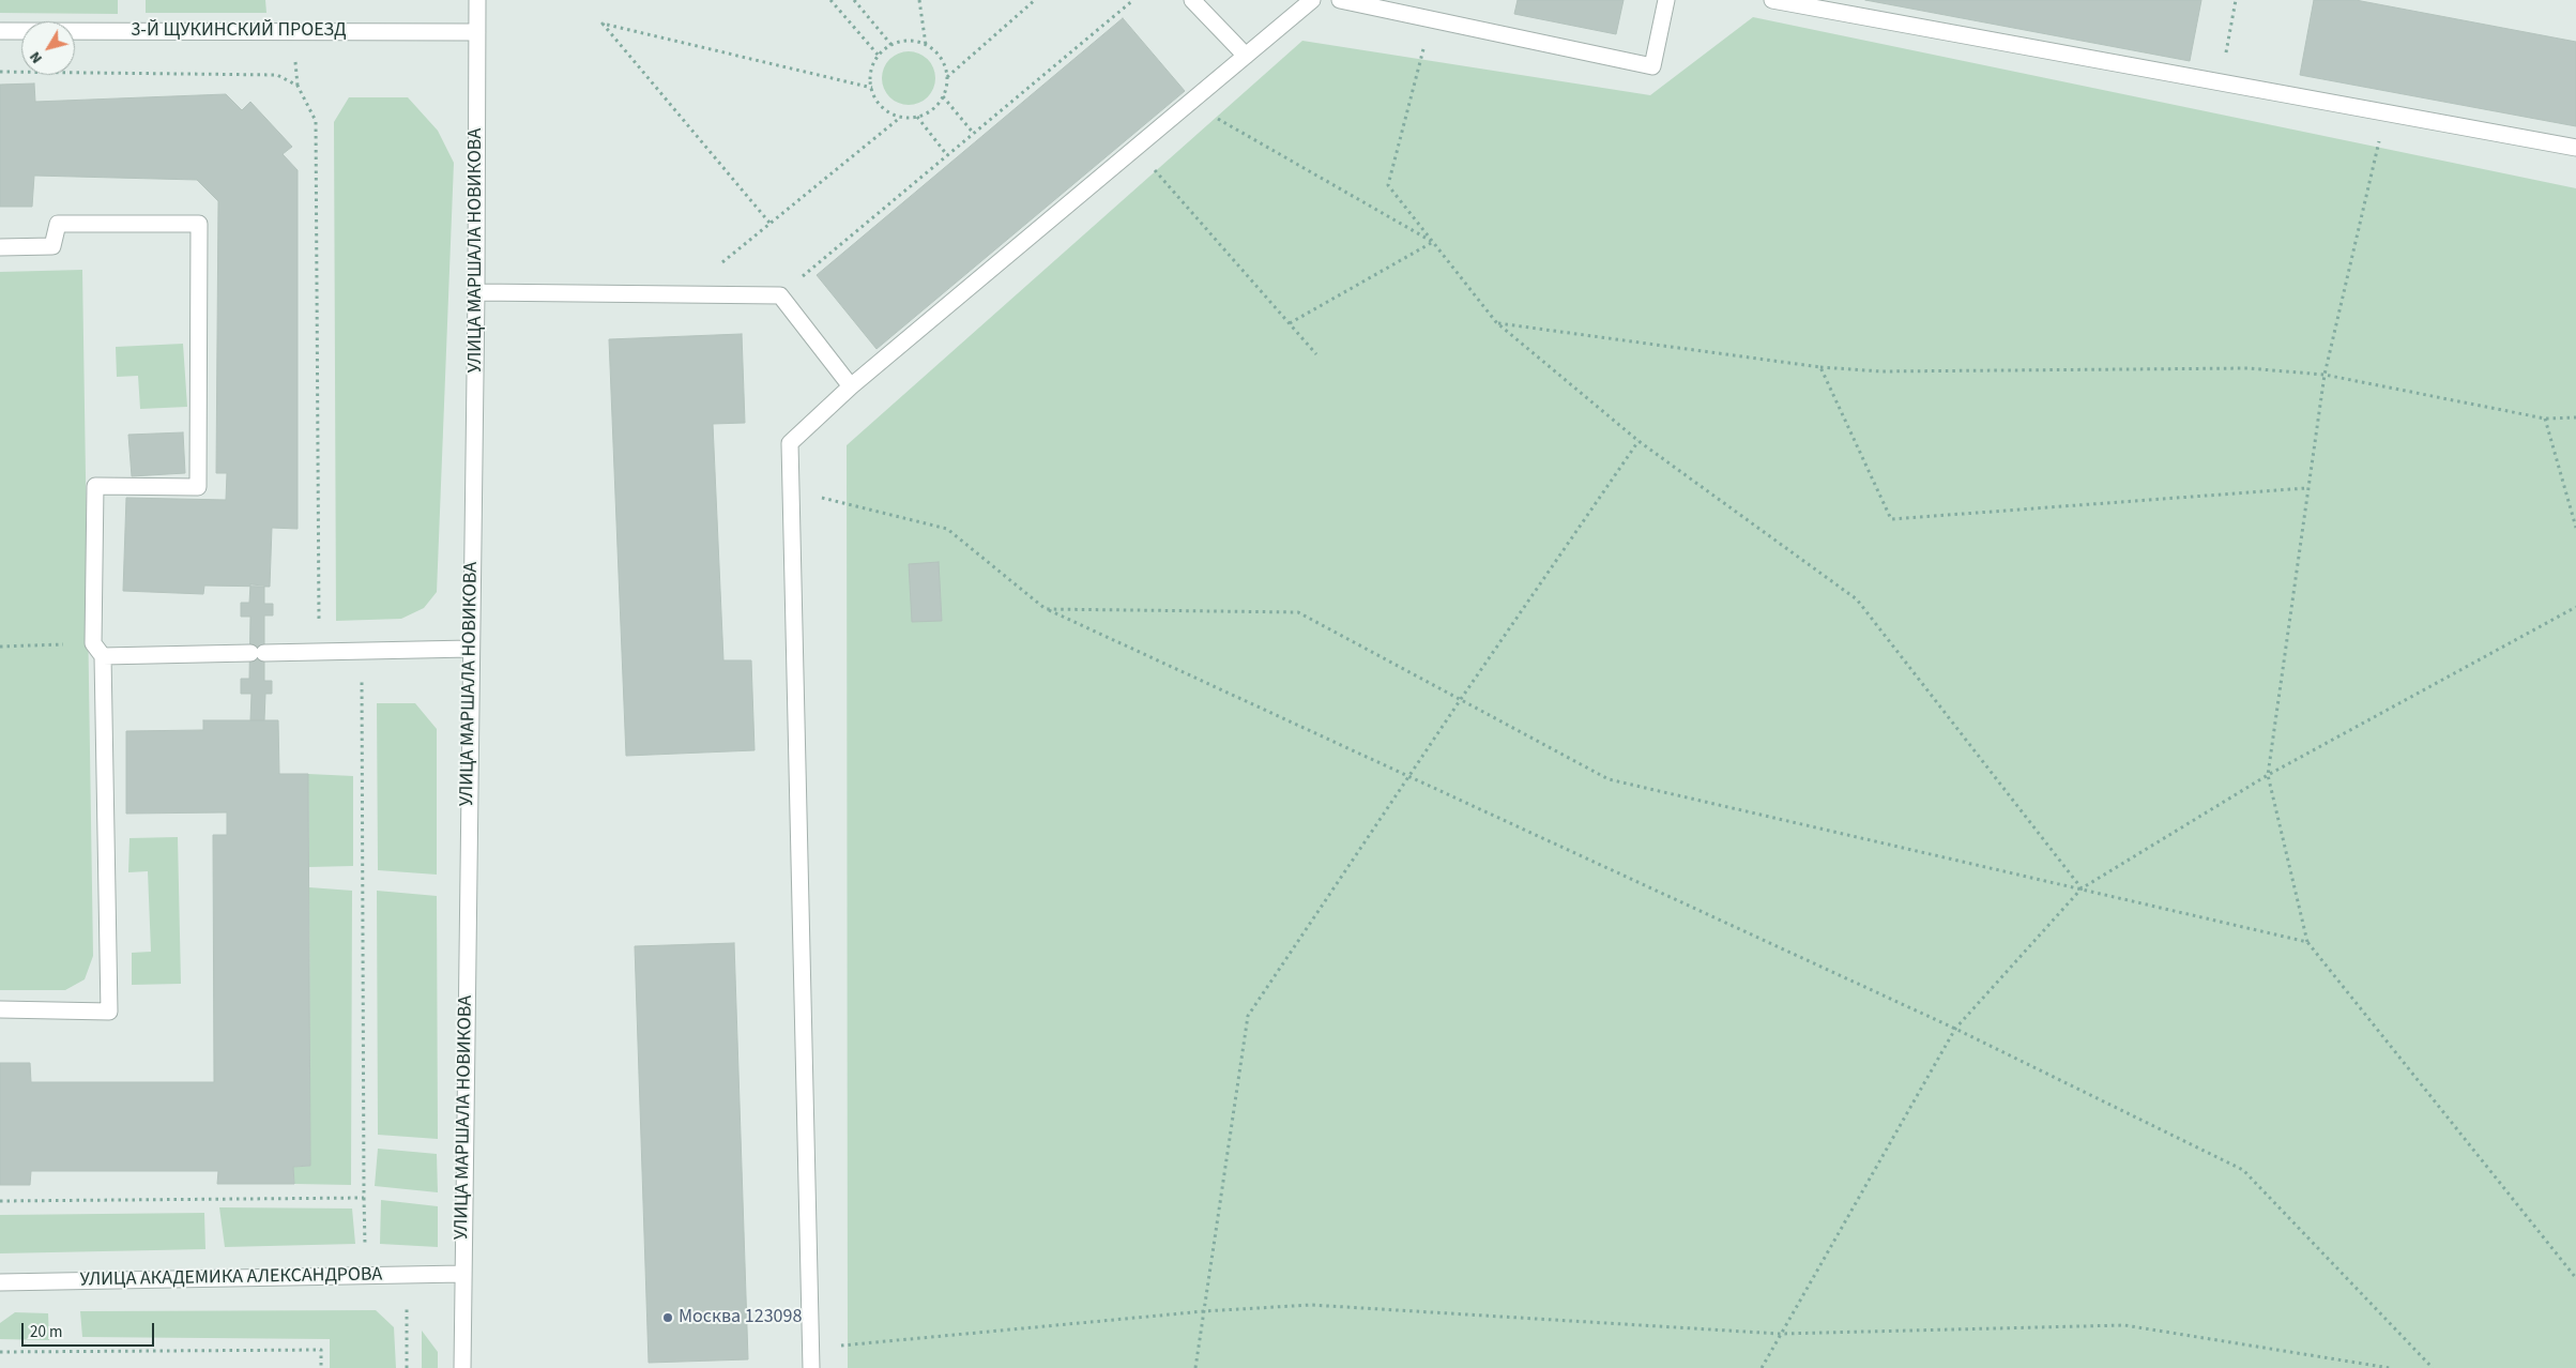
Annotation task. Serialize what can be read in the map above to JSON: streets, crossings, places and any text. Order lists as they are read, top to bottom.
{
  "streets": {
    "street": ["3-Й ЩУКИНСКИЙ ПРОЕЗД", "УЛИЦА МАРШАЛА НОВИКОВА", "УЛИЦА АКАДЕМИКА АЛЕКСАНДРОВА"]
  },
  "crossings": [
    ["3-Й ЩУКИНСКИЙ ПРОЕЗД", "УЛИЦА МАРШАЛА НОВИКОВА"],
    ["УЛИЦА МАРШАЛА НОВИКОВА", "УЛИЦА АКАДЕМИКА АЛЕКСАНДРОВА"]
  ],
  "places": ["Москва 123098"],
  "scale_bar": "20 m",
  "north": "bottom left"
}
